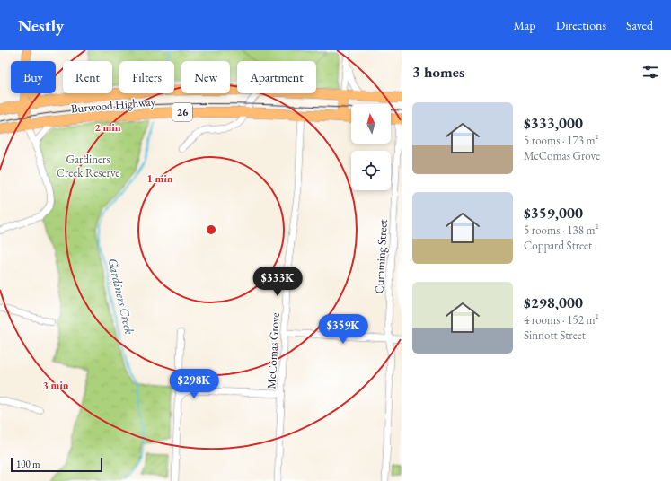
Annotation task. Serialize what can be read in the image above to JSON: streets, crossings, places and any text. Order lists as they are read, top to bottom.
{
  "streets": {
    "highway": ["Burwood Highway", "26"],
    "street": ["Cumming Street", "McComas Grove"]
  },
  "crossings": [
    ["Burwood Highway", "McComas Grove"]
  ],
  "water": ["Gardiners Creek"],
  "parks": ["Gardiners Creek Reserve"],
  "scale_bar": "100 m",
  "north": "top",
  "page": {
    "header": "Nestly",
    "nav": ["Map", "Directions", "Saved"],
    "heading": "3 homes",
    "chip": [
      "Buy",
      "Rent",
      "Filters",
      "New",
      "Apartment"
    ],
    "list": [
      {
        "name": "$333,000",
        "note": "5 rooms · 173 m² · McComas Grove"
      },
      {
        "name": "$359,000",
        "note": "5 rooms · 138 m² · Coppard Street"
      },
      {
        "name": "$298,000",
        "note": "4 rooms · 152 m² · Sinnott Street"
      }
    ],
    "price": ["$333K", "$359K", "$298K"],
    "scale": "100 m"
  },
  "rings": ["2 min", "1 min", "3 min"]
}
